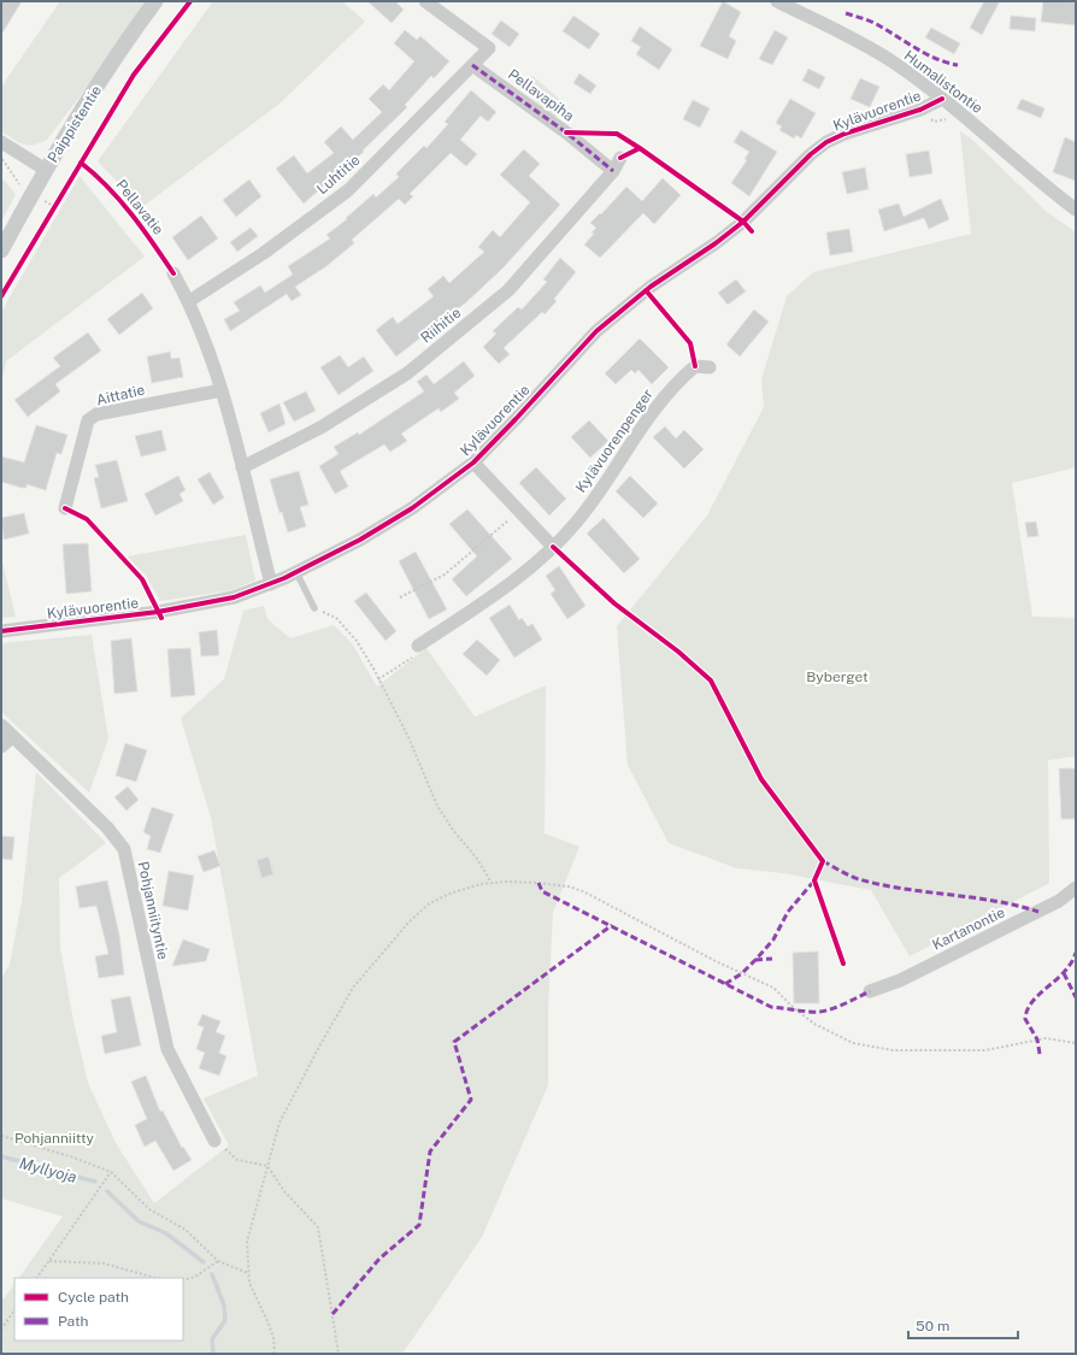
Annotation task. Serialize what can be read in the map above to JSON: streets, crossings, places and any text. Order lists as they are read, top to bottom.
{
  "streets": {
    "street": [
      "Humalistontie",
      "Pellavapiha",
      "Kylävuorentie",
      "Paippistentie",
      "Luhtitie",
      "Riihitie",
      "Aittatie",
      "Kylävuorenpenger",
      "Pohjanniityntie",
      "Kartanontie"
    ],
    "cycle path": ["Pellavatie"]
  },
  "crossings": [
    ["Humalistontie", "Kylävuorentie"],
    ["Pellavapiha", "Luhtitie"],
    ["Pellavapiha", "Riihitie"]
  ],
  "water": ["Myllyoja"],
  "parks": ["Byberget", "Pohjanniitty"],
  "legend": ["Cycle path", "Path"],
  "scale_bar": "50 m"
}
